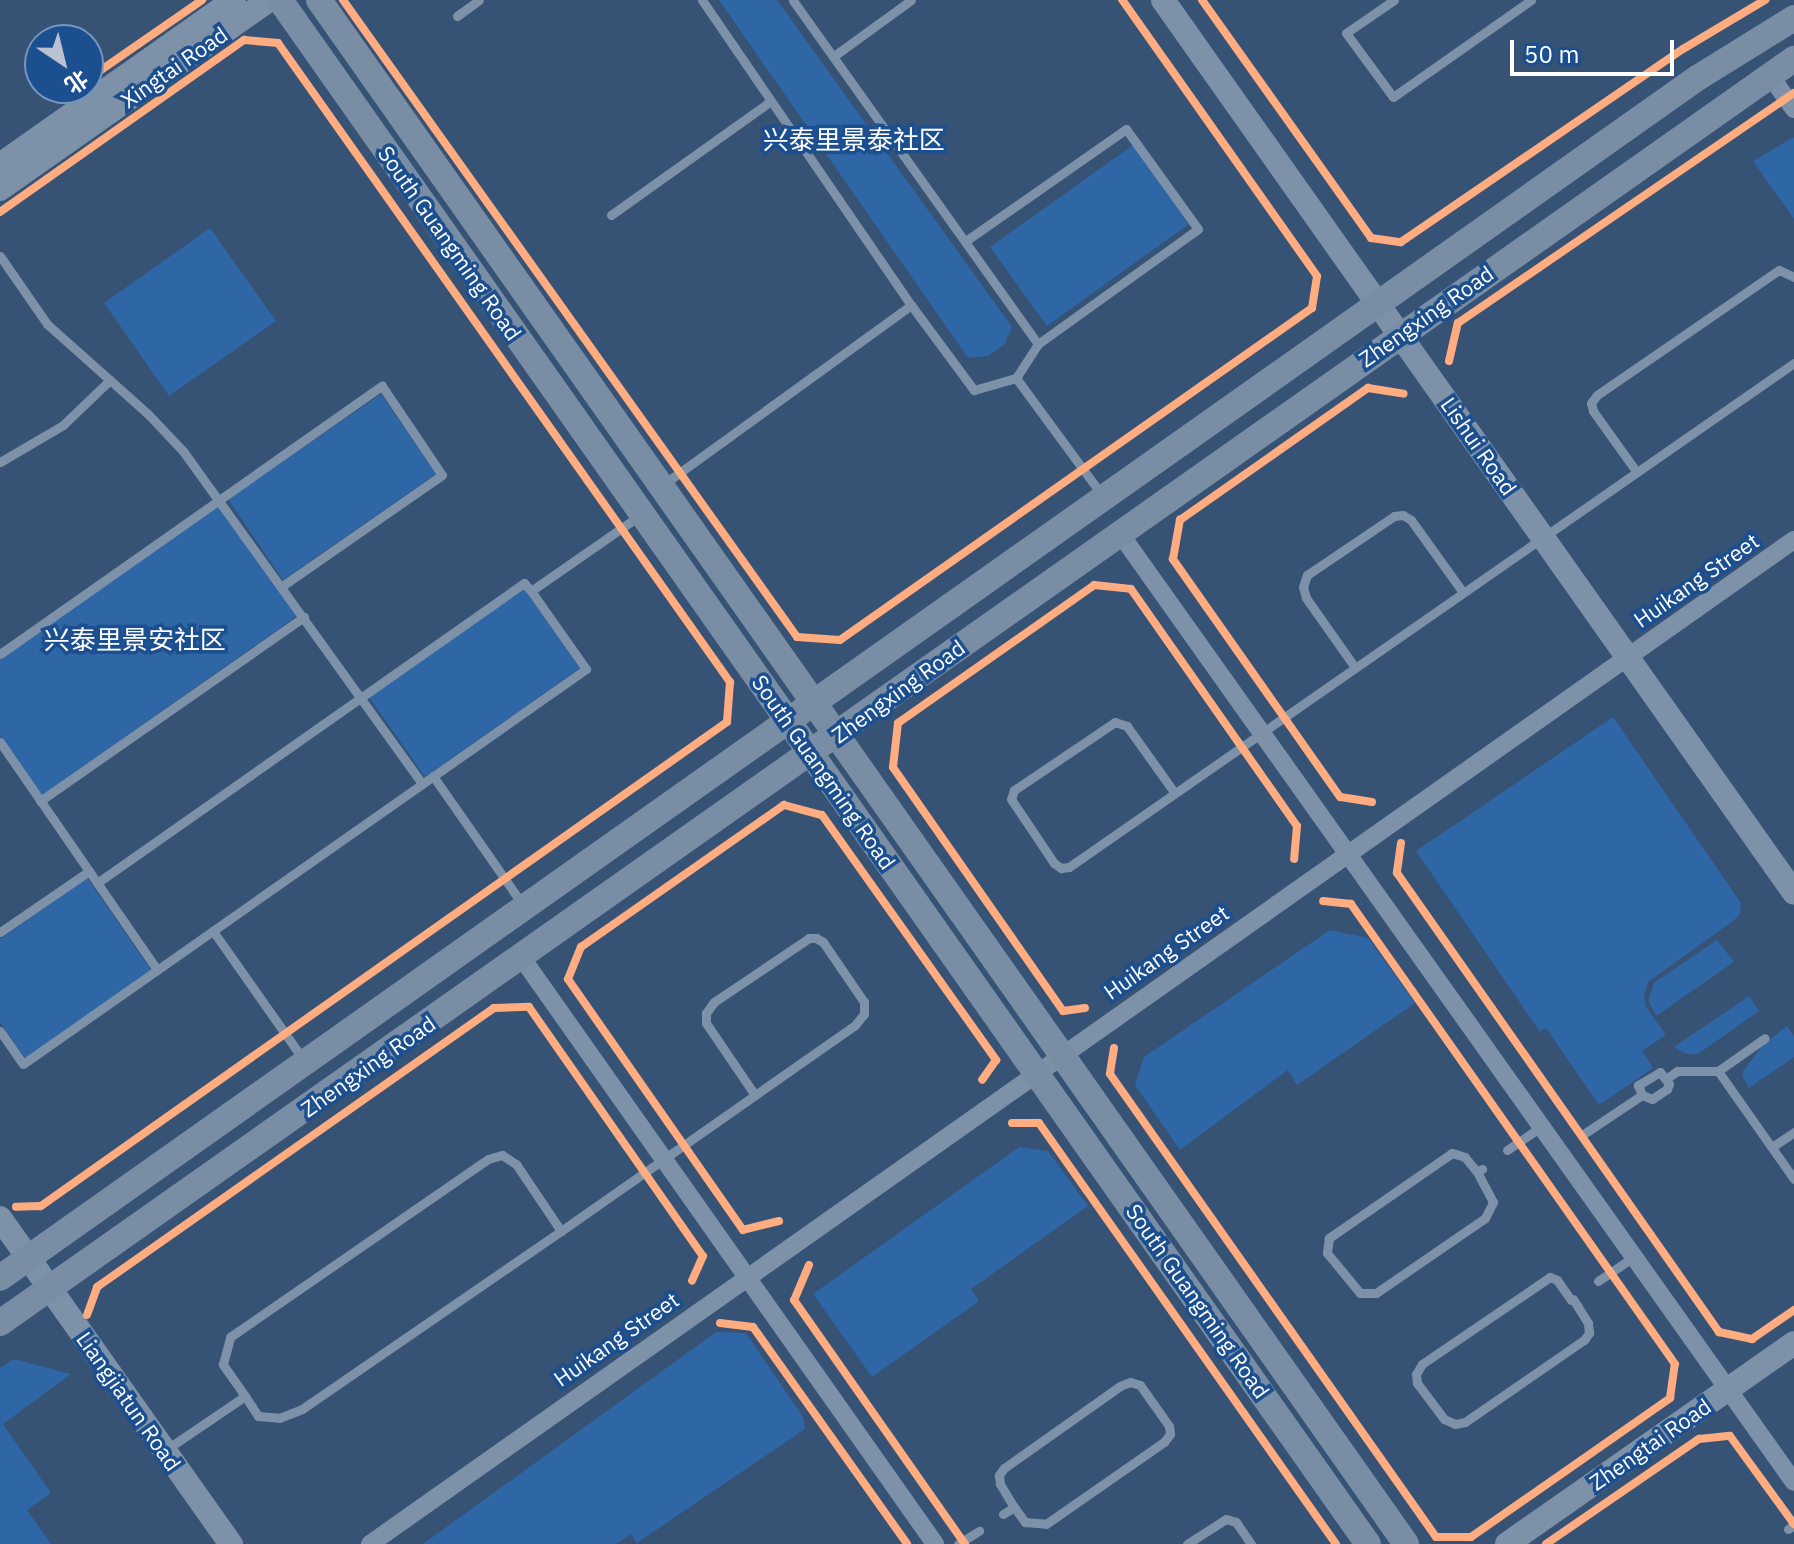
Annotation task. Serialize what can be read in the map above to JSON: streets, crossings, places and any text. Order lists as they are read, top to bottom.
{
  "streets": {
    "main road": ["South Guangming Road", "Zhengxing Road"],
    "street": [
      "Xingtai Road",
      "Lishui Road",
      "Huikang Street",
      "Liangjiatun Road",
      "Zhengtai Road"
    ]
  },
  "crossings": [
    ["South Guangming Road", "Zhengxing Road"],
    ["South Guangming Road", "Huikang Street"],
    ["Zhengxing Road", "Lishui Road"],
    ["Zhengxing Road", "Liangjiatun Road"],
    ["Lishui Road", "Huikang Street"]
  ],
  "districts": ["兴泰里景泰社区", "兴泰里景安社区"],
  "scale_bar": "50 m",
  "north": "bottom right"
}
